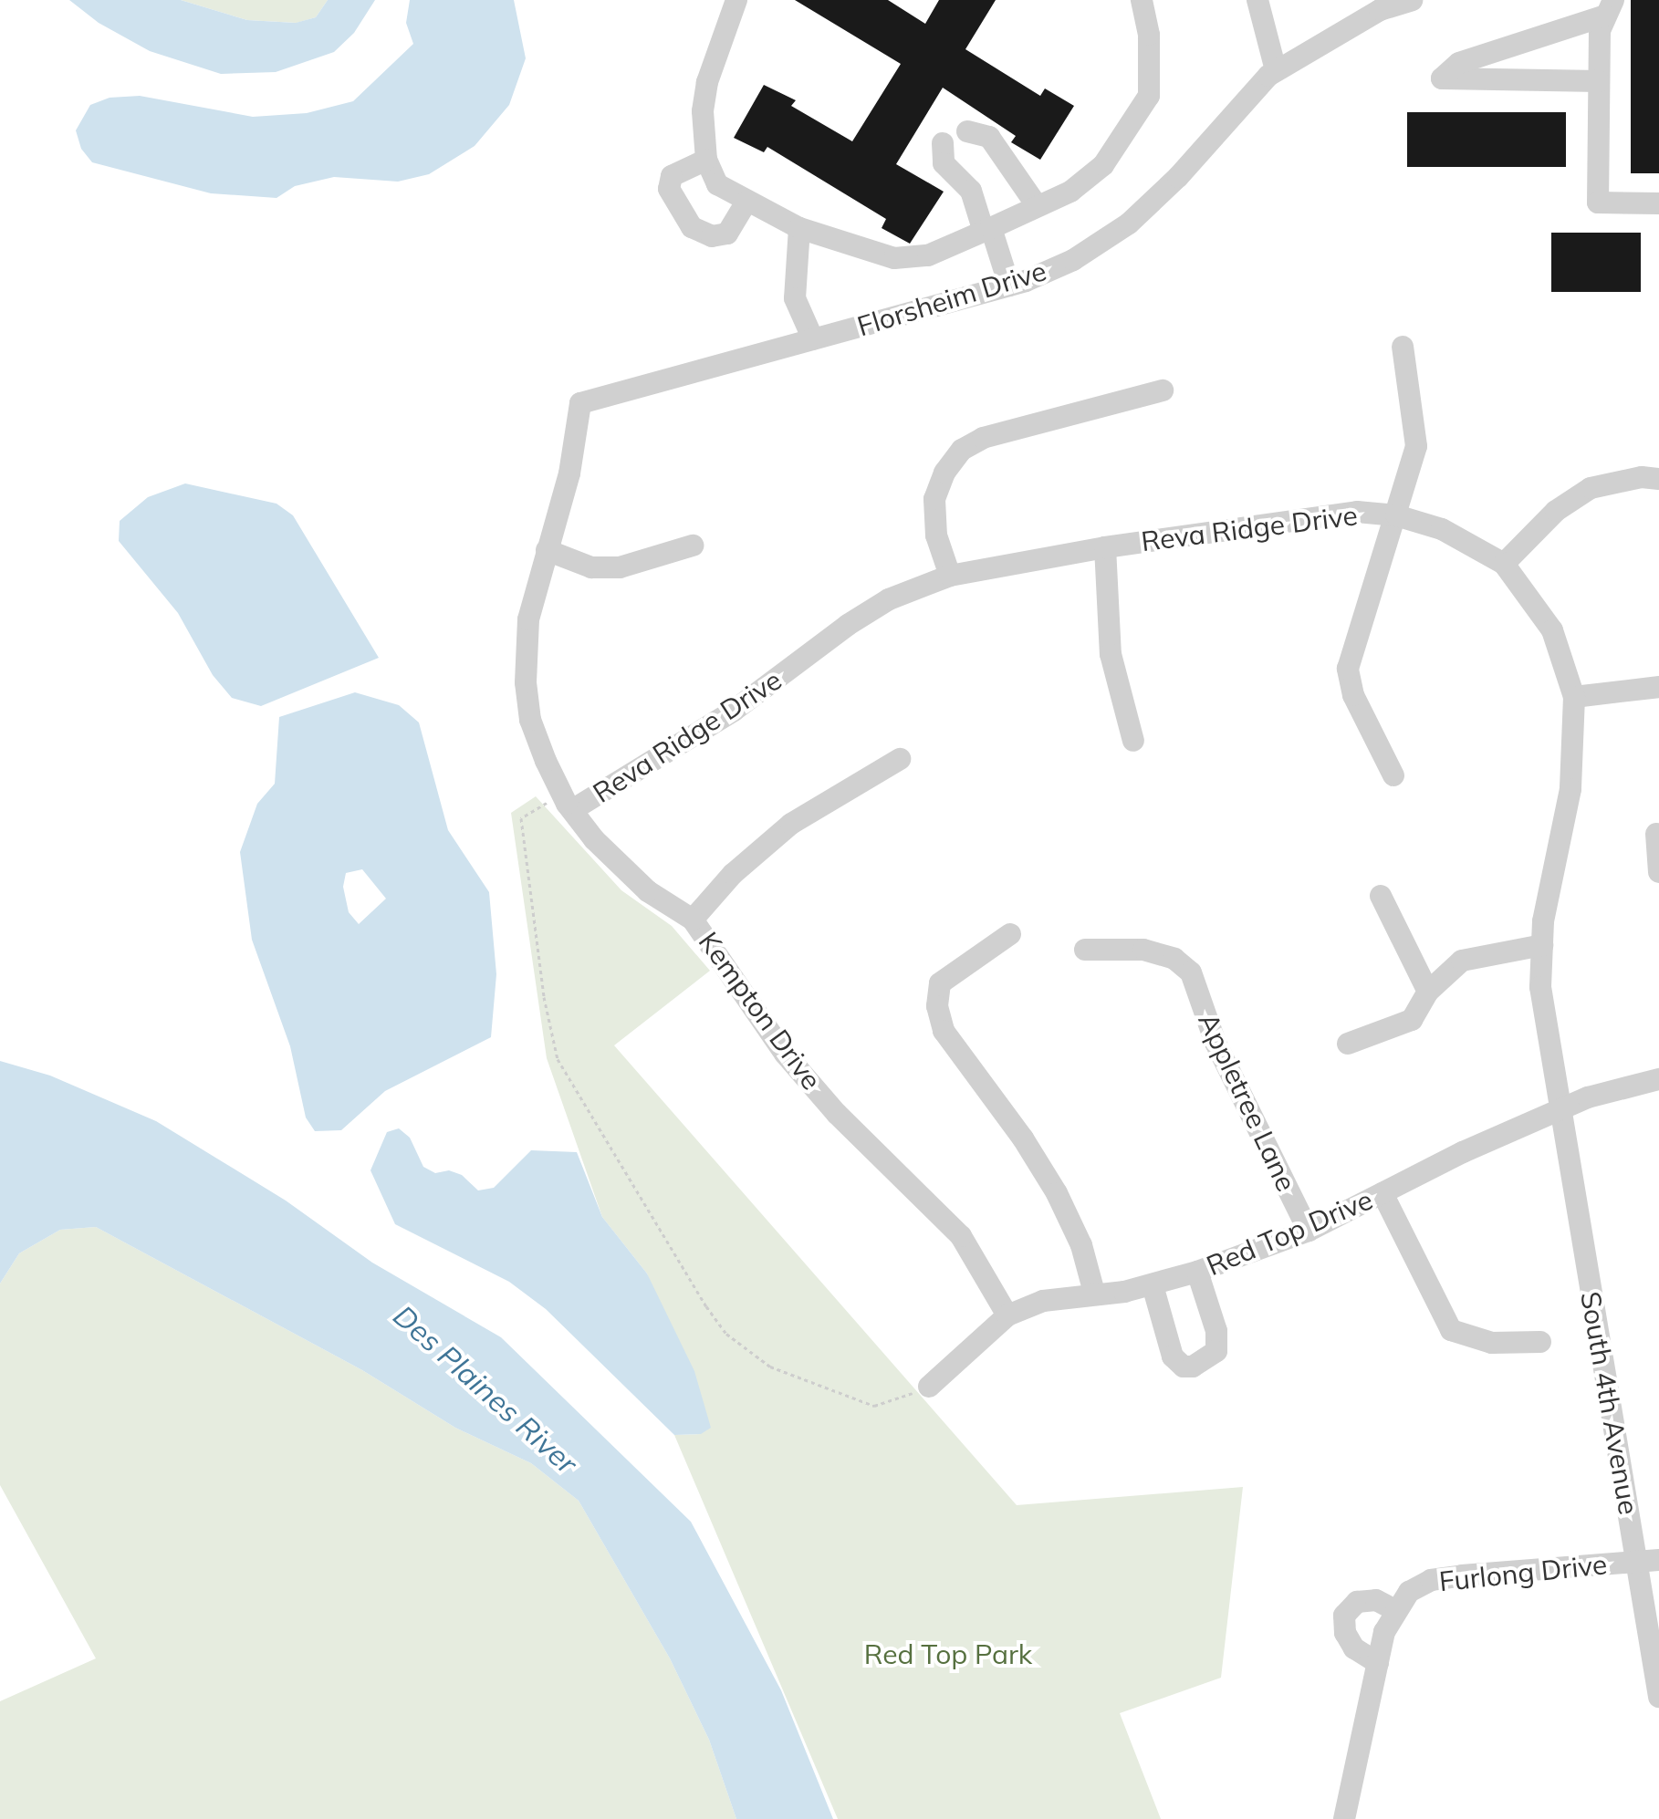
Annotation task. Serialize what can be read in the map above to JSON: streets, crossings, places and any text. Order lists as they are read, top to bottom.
{
  "streets": {
    "street": [
      "Florsheim Drive",
      "Reva Ridge Drive",
      "Kempton Drive",
      "Appletree Lane",
      "Red Top Drive",
      "South 4th Avenue",
      "Furlong Drive"
    ]
  },
  "crossings": [
    ["Florsheim Drive", "Kempton Drive"],
    ["Reva Ridge Drive", "Kempton Drive"],
    ["Reva Ridge Drive", "Red Top Drive"],
    ["Reva Ridge Drive", "South 4th Avenue"],
    ["Kempton Drive", "Red Top Drive"],
    ["Appletree Lane", "Red Top Drive"],
    ["Red Top Drive", "South 4th Avenue"],
    ["South 4th Avenue", "Furlong Drive"]
  ],
  "water": ["Des Plaines River"],
  "parks": ["Red Top Park"]
}
